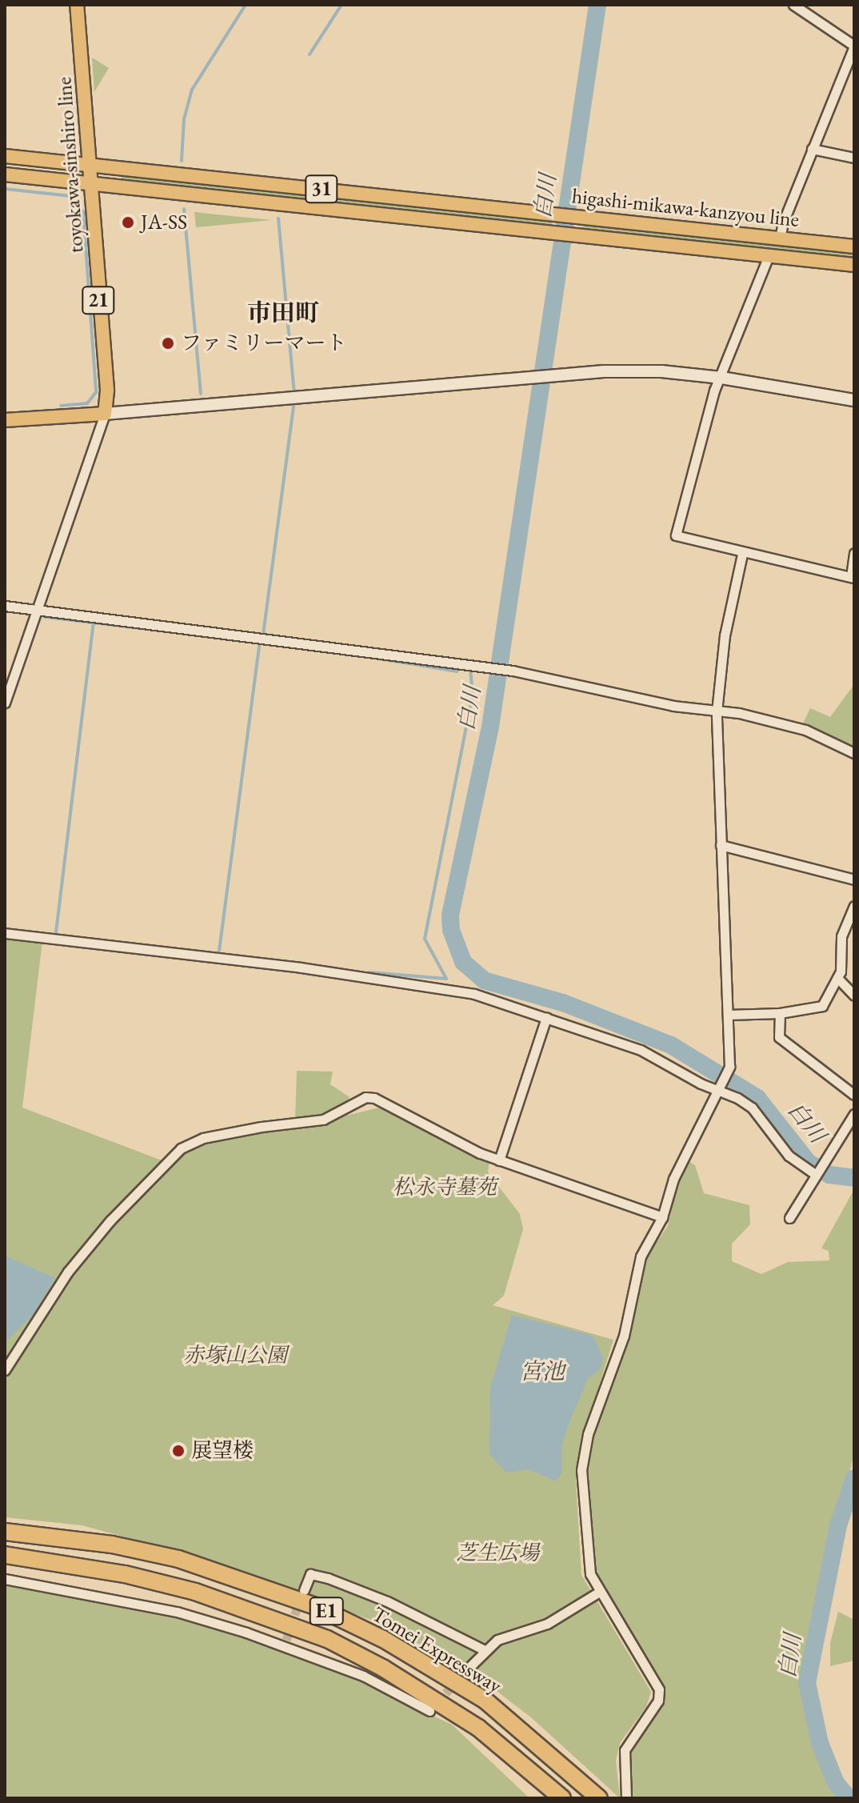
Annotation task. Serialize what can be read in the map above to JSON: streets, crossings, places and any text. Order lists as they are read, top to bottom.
{
  "streets": {
    "highway": ["E1", "Tomei Expressway"],
    "main road": [
      "toyokawa-sinshiro line",
      "31",
      "higashi-mikawa-kanzyou line",
      "21"
    ]
  },
  "crossings": [
    ["toyokawa-sinshiro line", "31"],
    ["toyokawa-sinshiro line", "higashi-mikawa-kanzyou line"],
    ["31", "higashi-mikawa-kanzyou line"]
  ],
  "districts": ["市田町"],
  "water": ["白川", "宮池"],
  "parks": ["松永寺墓苑", "赤塚山公園", "芝生広場"],
  "places": ["JA-SS", "ファミリーマート", "展望楼"]
}
